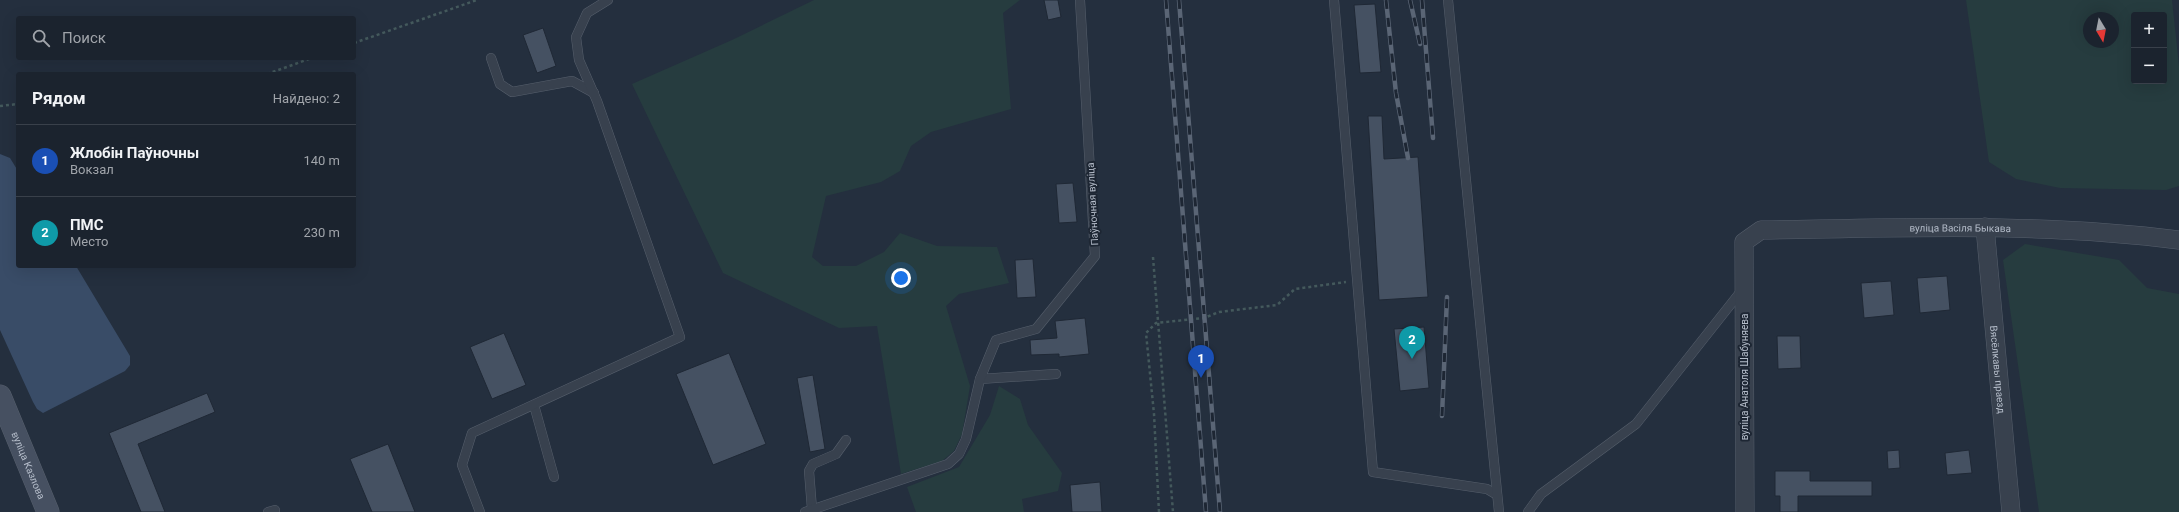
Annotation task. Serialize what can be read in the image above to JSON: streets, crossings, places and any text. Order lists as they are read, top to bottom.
{
  "streets": {
    "main road": ["вуліца Казлова"],
    "street": ["вуліца Васіля Быкава", "Вясёлкавы праезд", "вуліца Анатоля Шабуняева"],
    "lane": ["Паўночная вуліца"]
  },
  "crossings": [
    ["вуліца Васіля Быкава", "Вясёлкавы праезд"],
    ["вуліца Васіля Быкава", "вуліца Анатоля Шабуняева"]
  ],
  "north": "bottom",
  "page": {
    "map_buttons": ["+", "−"],
    "search": "Поиск",
    "heading": ["Рядом", "Найдено: 2"],
    "list": [
      {
        "mark": "1",
        "name": "Жлобін Паўночны",
        "note": "Вокзал",
        "value": "140 m"
      },
      {
        "mark": "2",
        "name": "ПМС",
        "note": "Место",
        "value": "230 m"
      }
    ],
    "pins": ["2", "1"]
  }
}
